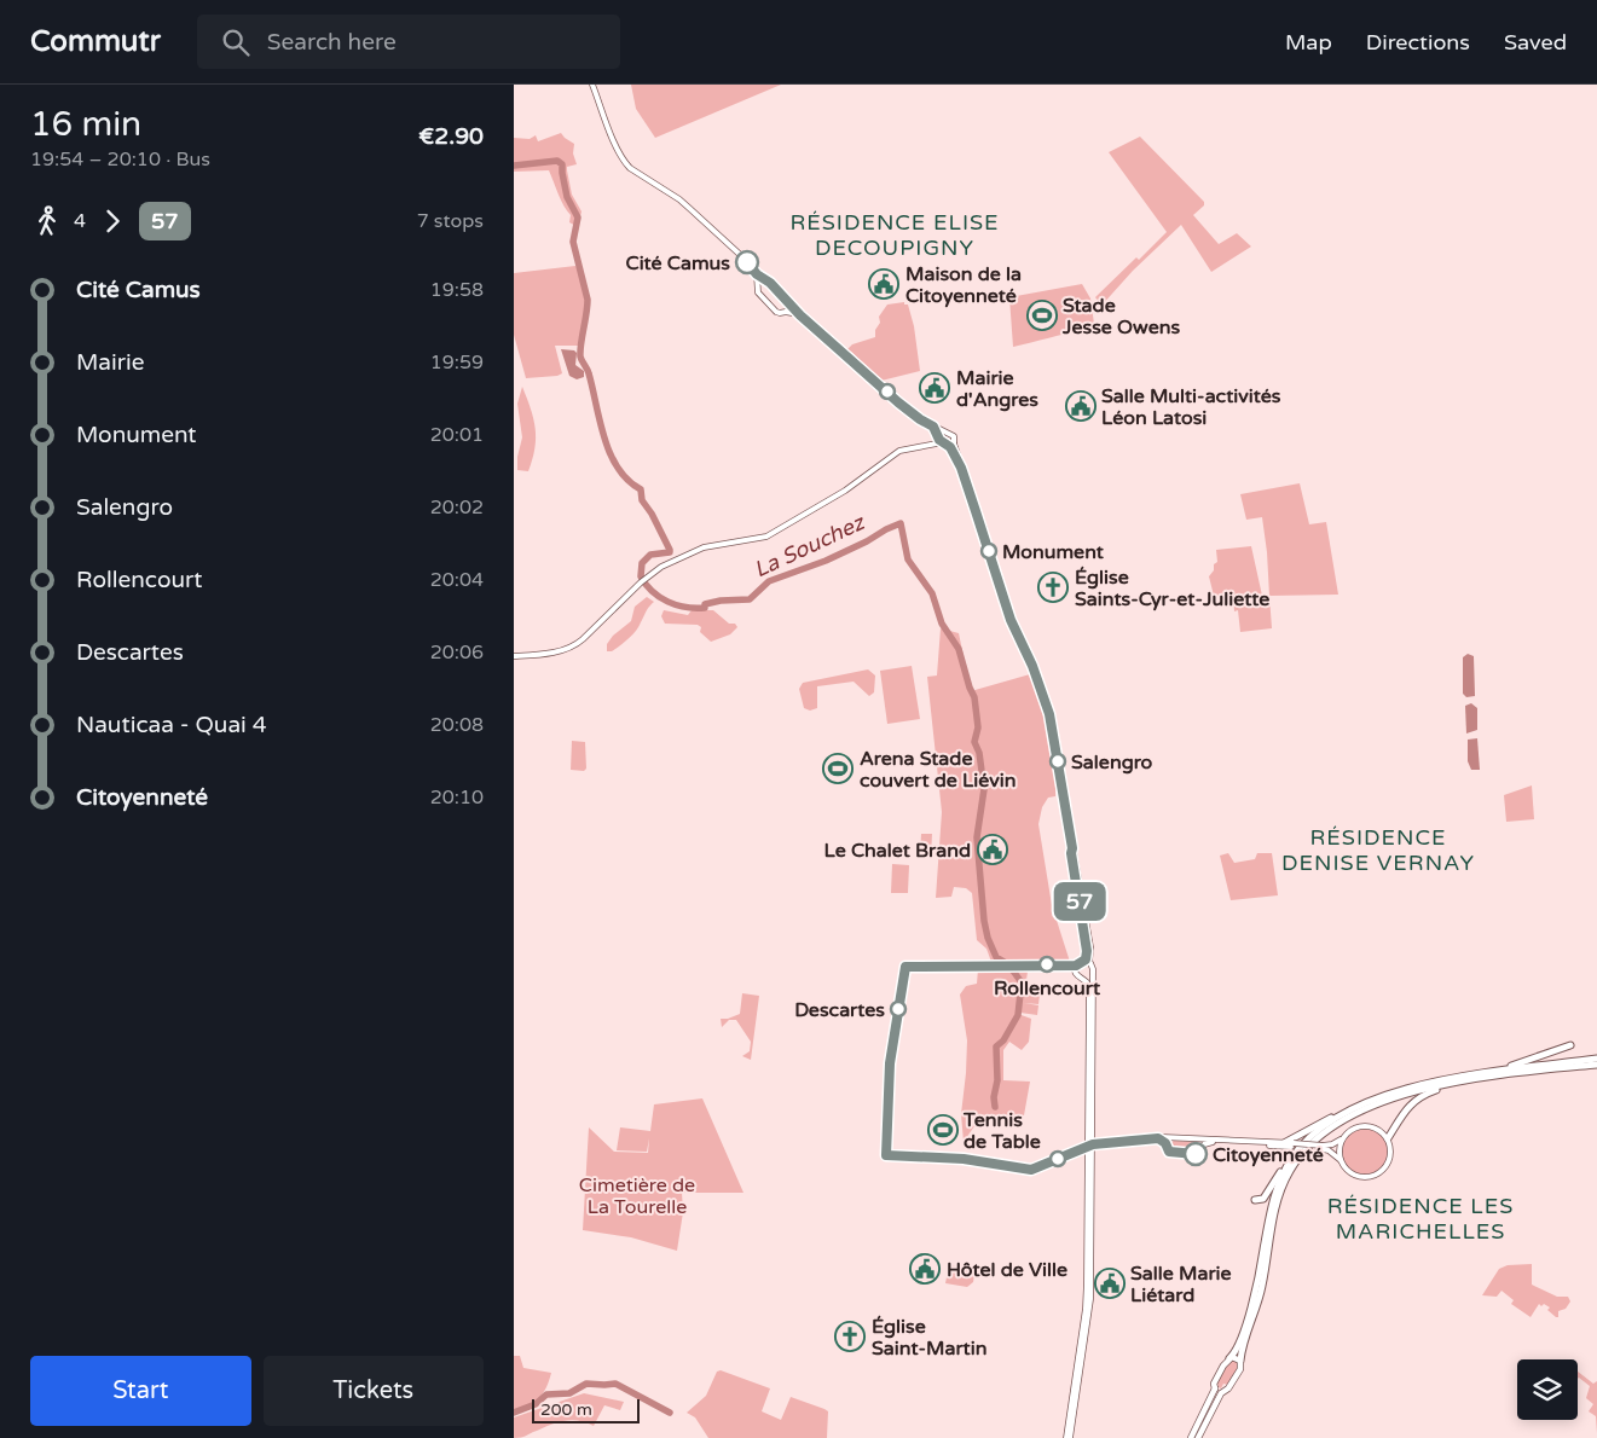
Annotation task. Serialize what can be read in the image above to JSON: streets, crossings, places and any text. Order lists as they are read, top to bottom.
{
  "districts": ["RÉSIDENCE ELISE DECOUPIGNY", "RÉSIDENCE DENISE VERNAY", "RÉSIDENCE LES MARICHELLES"],
  "water": ["La Souchez"],
  "parks": ["Cimetière de La Tourelle"],
  "places": {
    "other": [
      "Cité Camus",
      "Monument",
      "Salengro",
      "Rollencourt",
      "Descartes",
      "Citoyenneté"
    ],
    "public building": [
      "Maison de la Citoyenneté",
      "Mairie d'Angres",
      "Salle Multi-activités Léon Latosi",
      "Le Chalet Brand",
      "Hôtel de Ville",
      "Salle Marie Liétard"
    ],
    "sports": ["Stade Jesse Owens", "Arena Stade couvert de Liévin", "Tennis de Table"],
    "church": ["Église Saints-Cyr-et-Juliette", "Église Saint-Martin"]
  },
  "lines": ["bus line 57"],
  "scale_bar": "200 m",
  "page": {
    "header": "Commutr",
    "search": "Search here",
    "nav": ["Map", "Directions", "Saved"],
    "heading": ["16 min", "19:54 – 20:10 · Bus", "€2.90"],
    "on_map": "57",
    "legs": ["4", "57", "7 stops"],
    "list": [
      {
        "name": "Cité Camus",
        "value": "19:58"
      },
      {
        "name": "Mairie",
        "value": "19:59"
      },
      {
        "name": "Monument",
        "value": "20:01"
      },
      {
        "name": "Salengro",
        "value": "20:02"
      },
      {
        "name": "Rollencourt",
        "value": "20:04"
      },
      {
        "name": "Descartes",
        "value": "20:06"
      },
      {
        "name": "Nauticaa - Quai 4",
        "value": "20:08"
      },
      {
        "name": "Citoyenneté",
        "value": "20:10"
      }
    ],
    "buttons": ["Start", "Tickets"],
    "scale": "200 m"
  }
}
